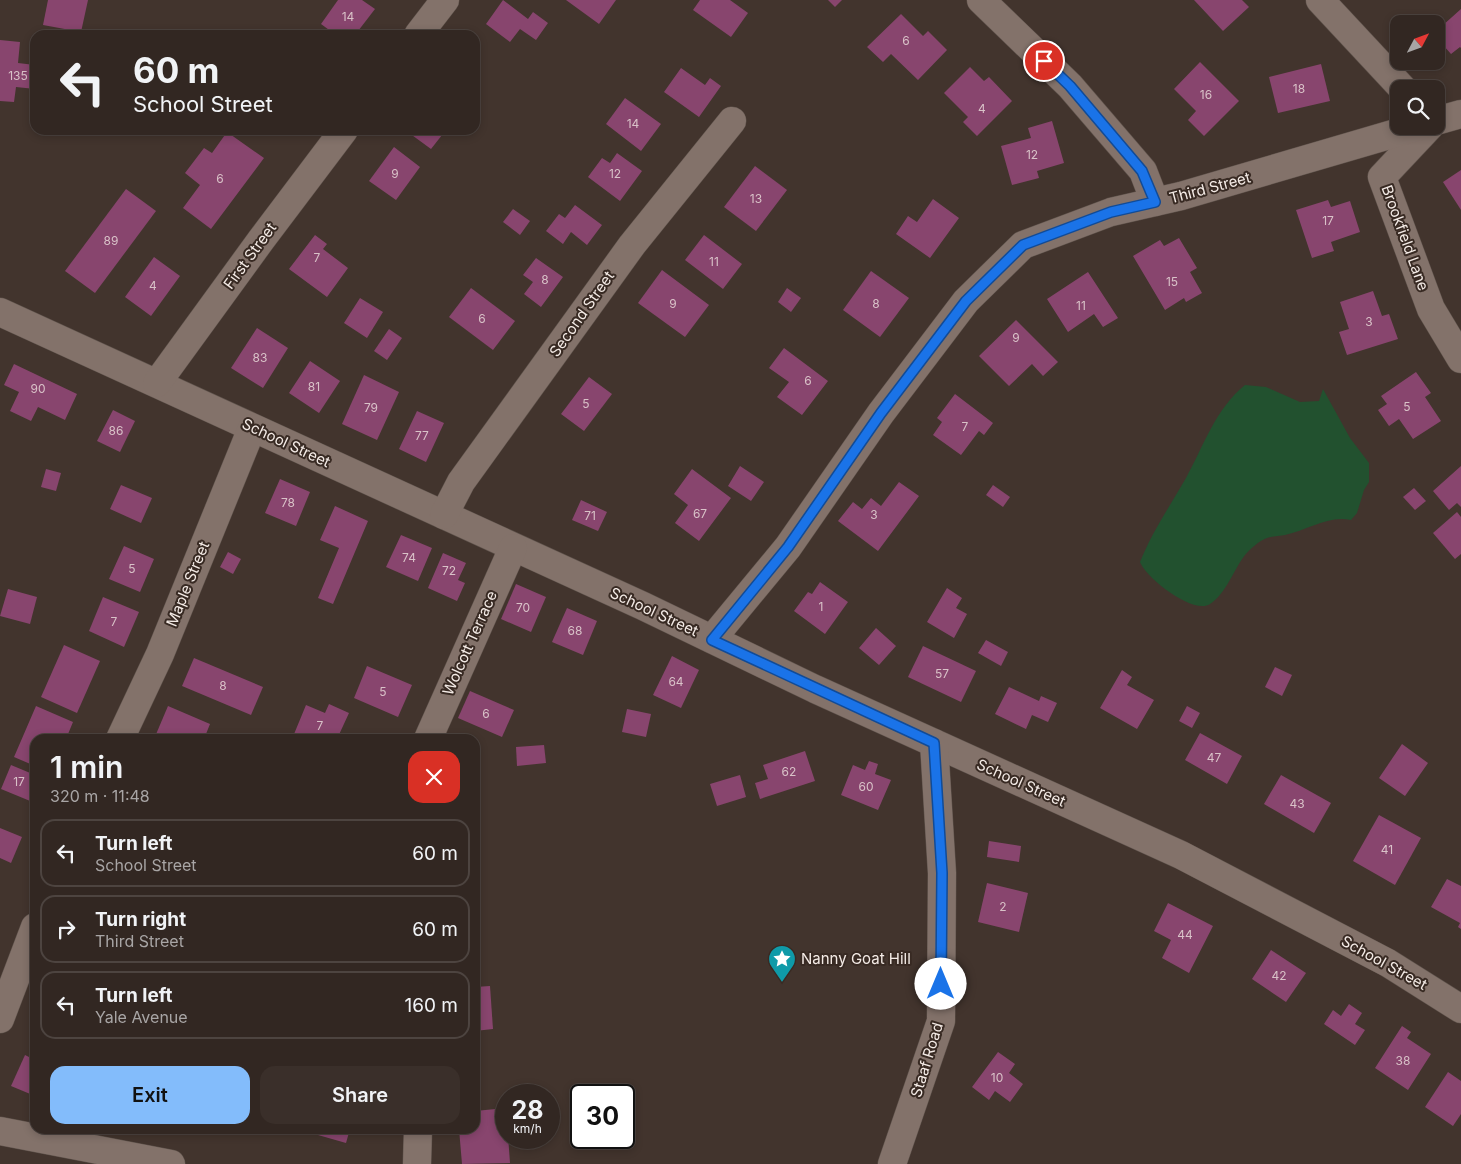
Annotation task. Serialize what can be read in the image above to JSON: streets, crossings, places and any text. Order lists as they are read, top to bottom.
{
  "streets": {
    "street": [
      "Third Street",
      "Brookfield Lane",
      "First Street",
      "Second Street",
      "School Street",
      "Maple Street",
      "Wolcott Terrace",
      "Staaf Road"
    ]
  },
  "crossings": [
    ["Third Street", "School Street"],
    ["First Street", "School Street"],
    ["Second Street", "School Street"],
    ["School Street", "Maple Street"],
    ["School Street", "Wolcott Terrace"],
    ["School Street", "Staaf Road"]
  ],
  "places": {
    "place": ["Nanny Goat Hill"]
  },
  "house_numbers": [
    "14",
    "6",
    "135",
    "18",
    "16",
    "4",
    "14",
    "12",
    "9",
    "12",
    "6",
    "13",
    "17",
    "89",
    "7",
    "11",
    "8",
    "15",
    "4",
    "9",
    "8",
    "11",
    "6",
    "3",
    "9",
    "83",
    "6",
    "81",
    "90",
    "5",
    "5",
    "79",
    "7",
    "86",
    "77",
    "78",
    "67",
    "3",
    "71",
    "74",
    "5",
    "72",
    "1",
    "70",
    "7",
    "68",
    "57",
    "64",
    "8",
    "5",
    "6",
    "7",
    "47",
    "62",
    "17",
    "60",
    "43",
    "41",
    "2",
    "44",
    "42",
    "38",
    "10"
  ],
  "north": "top right",
  "page": {
    "turn": ["60 m", "School Street"],
    "heading": ["1 min", "320 m · 11:48"],
    "list": [
      {
        "name": "Turn left",
        "note": "School Street",
        "value": "60 m"
      },
      {
        "name": "Turn right",
        "note": "Third Street",
        "value": "60 m"
      },
      {
        "name": "Turn left",
        "note": "Yale Avenue",
        "value": "160 m"
      }
    ],
    "buttons": ["Exit", "Share"],
    "speed": "28 km/h",
    "limit": "30"
  }
}
